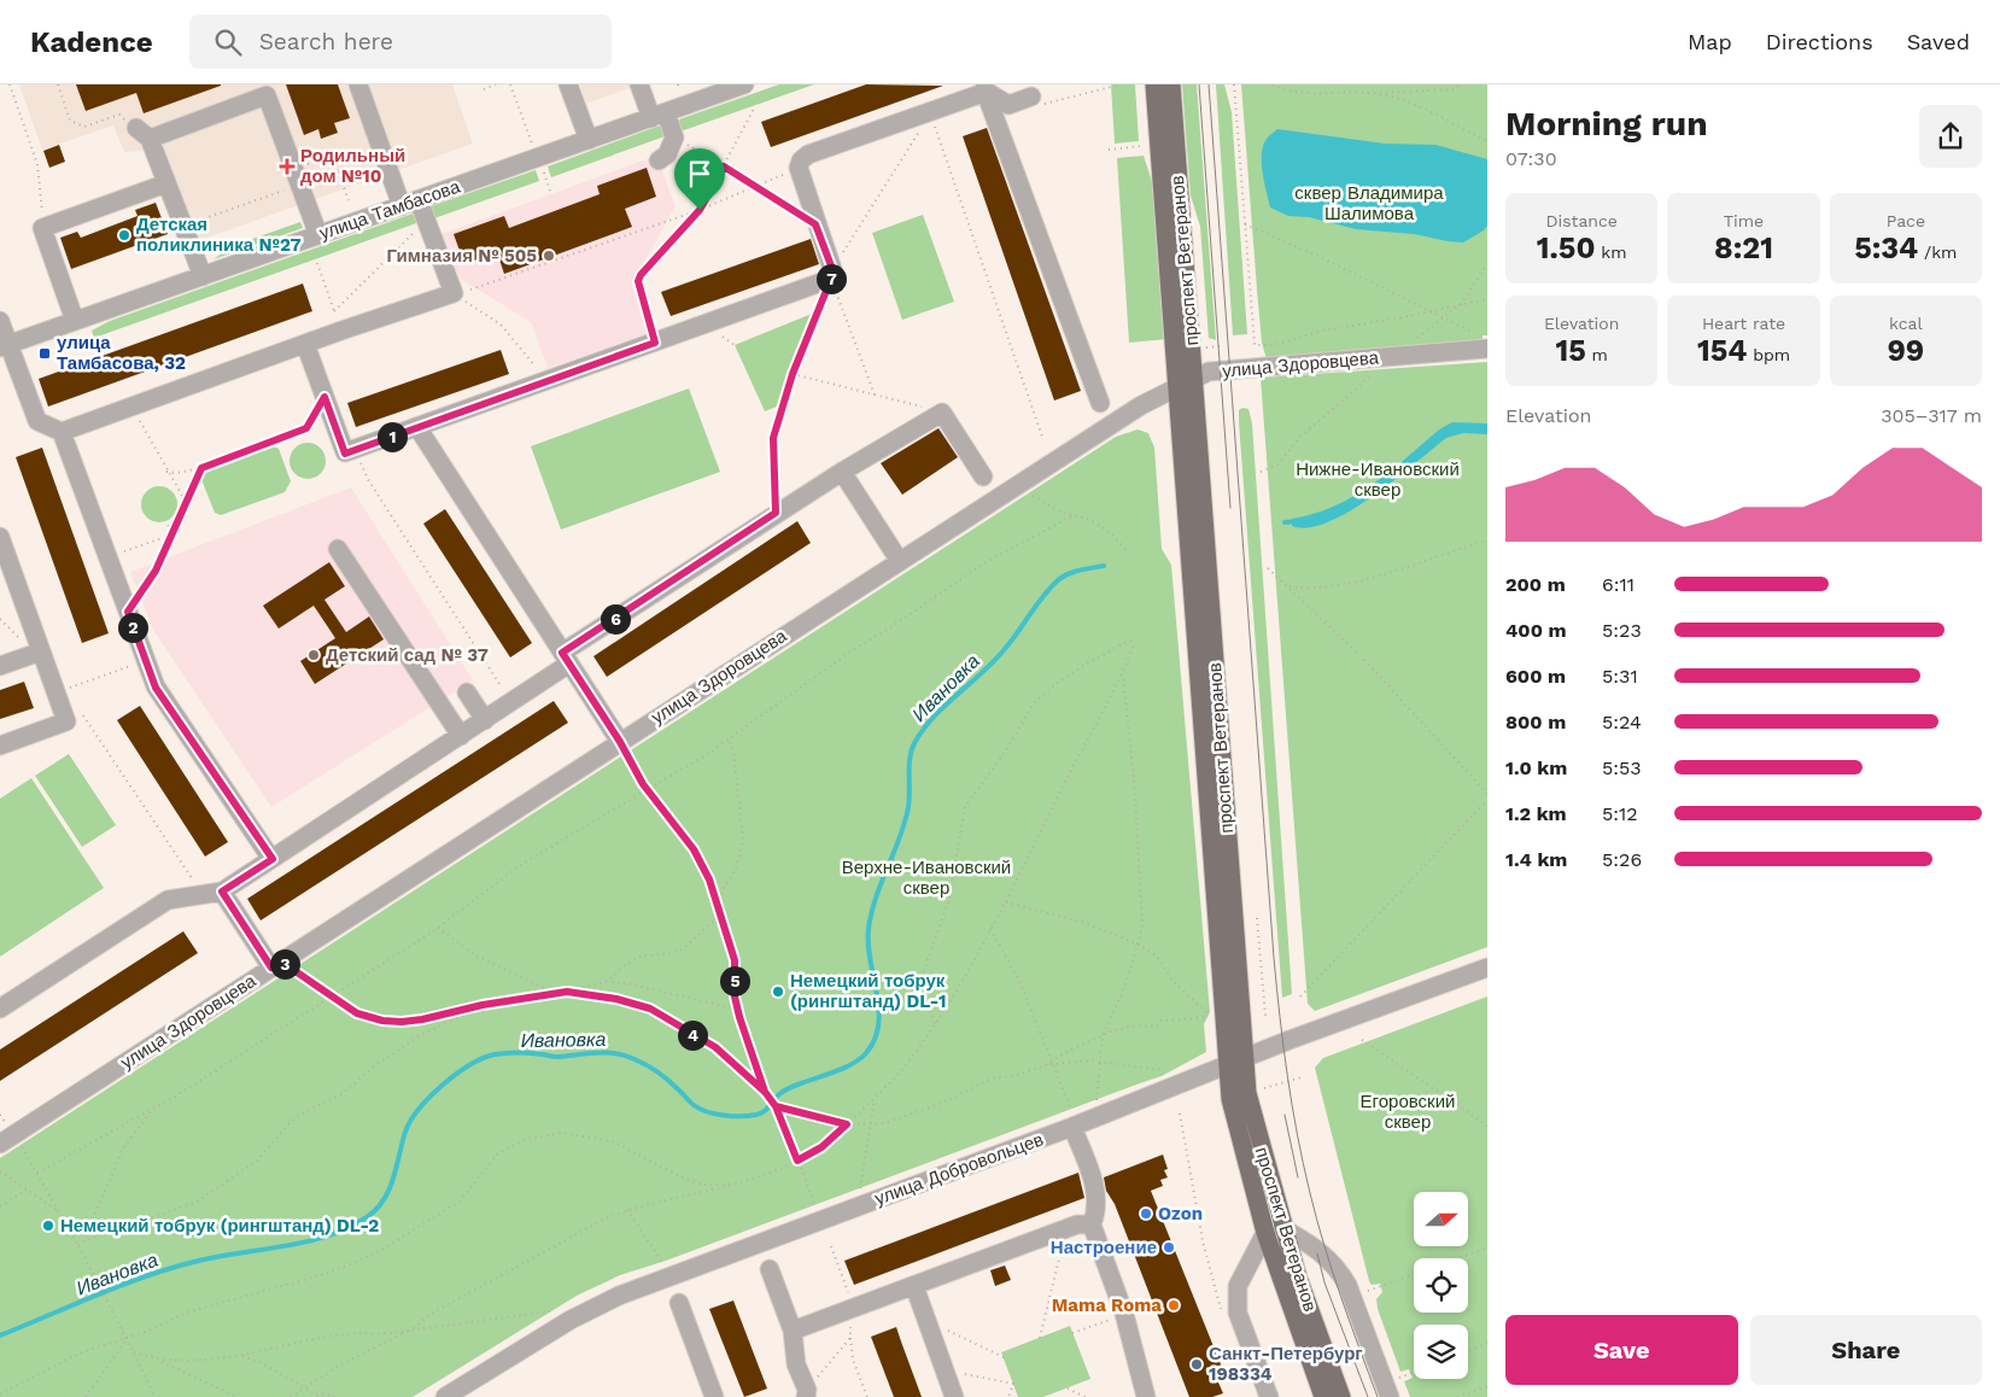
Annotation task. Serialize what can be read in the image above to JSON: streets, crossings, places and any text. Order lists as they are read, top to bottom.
{
  "streets": {
    "main road": ["проспект Ветеранов"],
    "street": ["улица Тамбасова", "улица Здоровцева", "улица Добровольцев"]
  },
  "crossings": [
    ["проспект Ветеранов", "улица Здоровцева"],
    ["проспект Ветеранов", "улица Добровольцев"]
  ],
  "water": ["Ивановка"],
  "parks": [
    "сквер Владимира Шалимова",
    "Нижне-Ивановский сквер",
    "Верхне-Ивановский сквер",
    "Егоровский сквер"
  ],
  "places": {
    "health": ["Родильный дом №10"],
    "other": [
      "Детская поликлиника №27",
      "Гимназия № 505",
      "Детский сад № 37",
      "Немецкий тобрук (рингштанд) DL-1",
      "Ozon",
      "Немецкий тобрук (рингштанд) DL-2",
      "Настроение",
      "Mama Roma",
      "Санкт-Петербург 198334"
    ],
    "transit": ["улица Тамбасова, 32"]
  },
  "north": "right",
  "page": {
    "header": "Kadence",
    "search": "Search here",
    "nav": ["Map", "Directions", "Saved"],
    "heading": ["Morning run", "07:30"],
    "stats": [
      ["Distance", "1.50 km"],
      ["Time", "8:21"],
      ["Pace", "5:34 /km"],
      ["Elevation", "15 m"],
      ["Heart rate", "154 bpm"],
      ["kcal", "99"]
    ],
    "pins": [
      "7",
      "1",
      "6",
      "2",
      "3",
      "5",
      "4"
    ],
    "chart": ["Elevation", "305–317 m"],
    "list": [
      {
        "name": "200 m",
        "note": "6:11"
      },
      {
        "name": "400 m",
        "note": "5:23"
      },
      {
        "name": "600 m",
        "note": "5:31"
      },
      {
        "name": "800 m",
        "note": "5:24"
      },
      {
        "name": "1.0 km",
        "note": "5:53"
      },
      {
        "name": "1.2 km",
        "note": "5:12"
      },
      {
        "name": "1.4 km",
        "note": "5:26"
      }
    ],
    "buttons": ["Save", "Share"]
  }
}
